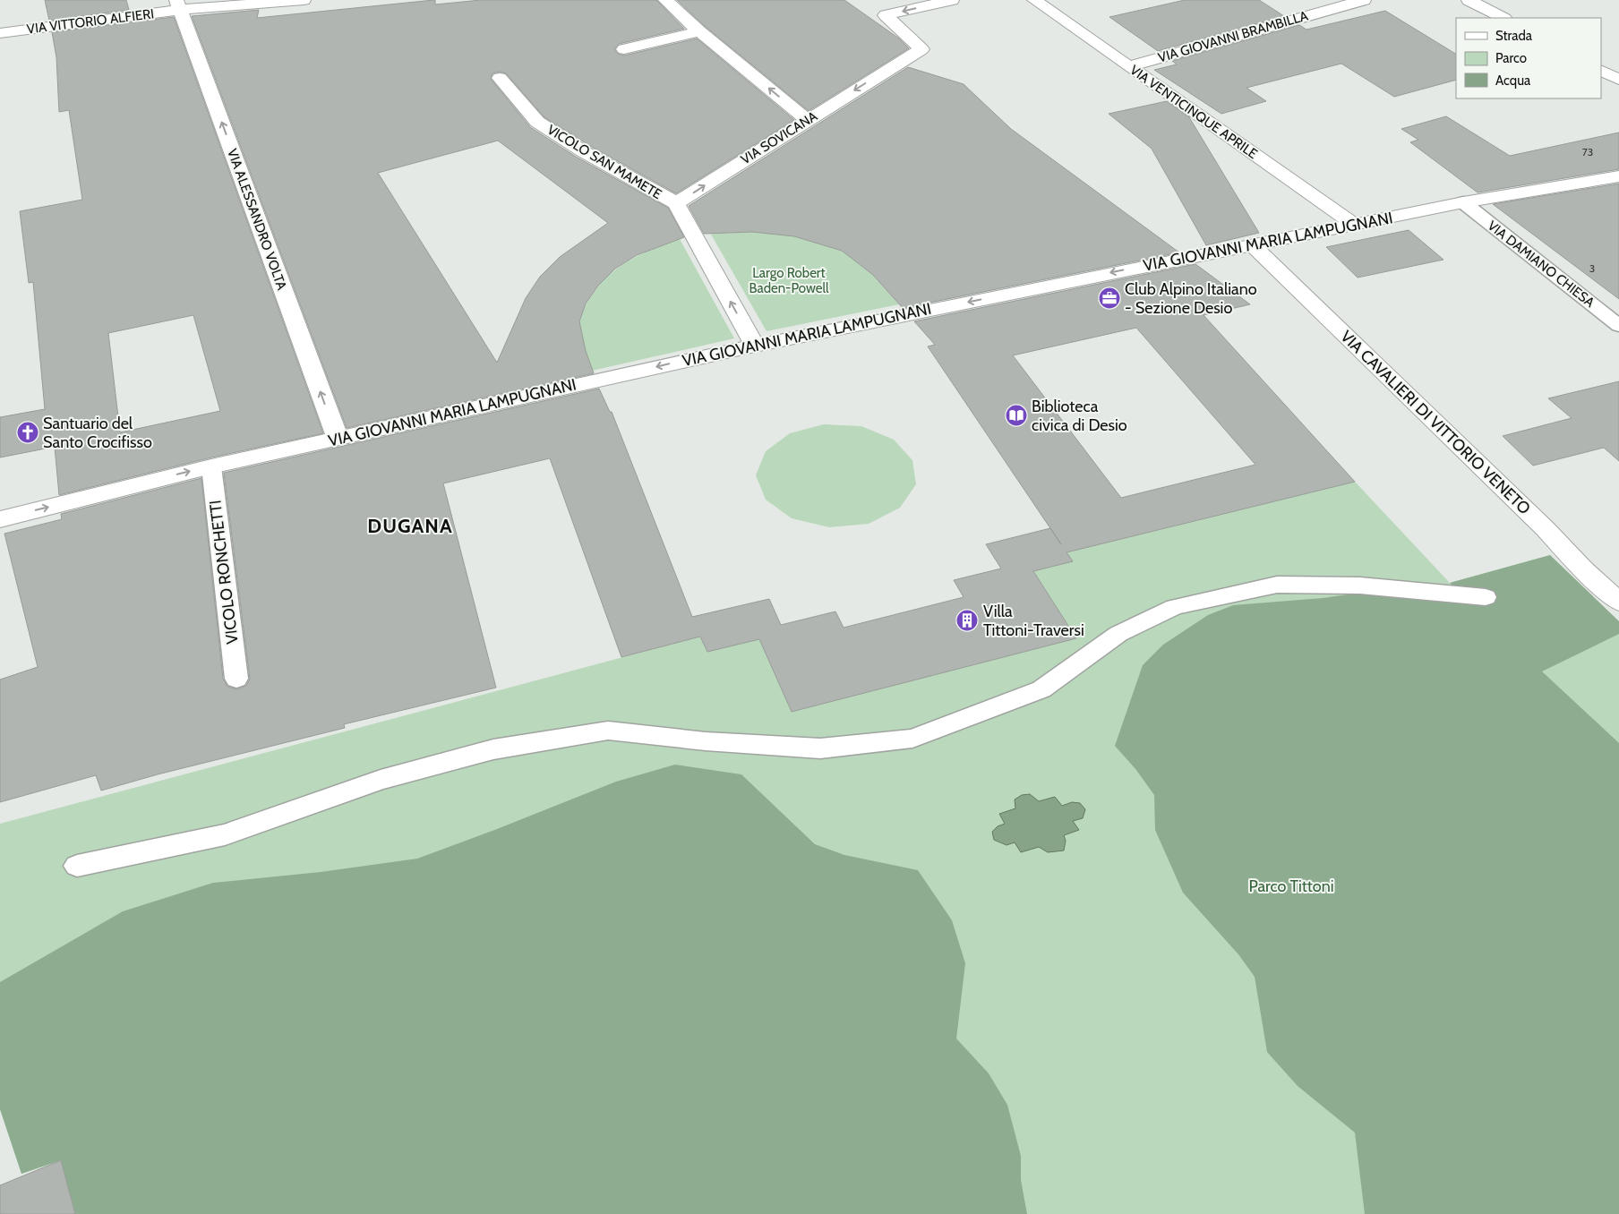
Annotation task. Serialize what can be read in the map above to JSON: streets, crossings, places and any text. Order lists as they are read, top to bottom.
{
  "streets": {
    "street": [
      "VIA VITTORIO ALFIERI",
      "VIA GIOVANNI BRAMBILLA",
      "VIA VENTICINQUE APRILE",
      "VIA SOVICANA",
      "VICOLO SAN MAMETE",
      "VIA ALESSANDRO VOLTA",
      "VIA GIOVANNI MARIA LAMPUGNANI",
      "VIA CAVALIERI DI VITTORIO VENETO"
    ],
    "lane": ["VIA DAMIANO CHIESA", "VICOLO RONCHETTI"]
  },
  "crossings": [
    ["VIA VITTORIO ALFIERI", "VIA ALESSANDRO VOLTA"],
    ["VIA GIOVANNI BRAMBILLA", "VIA VENTICINQUE APRILE"],
    ["VIA VENTICINQUE APRILE", "VIA GIOVANNI MARIA LAMPUGNANI"],
    ["VIA SOVICANA", "VICOLO SAN MAMETE"],
    ["VIA ALESSANDRO VOLTA", "VIA GIOVANNI MARIA LAMPUGNANI"],
    ["VIA GIOVANNI MARIA LAMPUGNANI", "VIA DAMIANO CHIESA"],
    ["VIA GIOVANNI MARIA LAMPUGNANI", "VIA CAVALIERI DI VITTORIO VENETO"],
    ["VIA GIOVANNI MARIA LAMPUGNANI", "VICOLO RONCHETTI"]
  ],
  "one_way": ["VIA ALESSANDRO VOLTA"],
  "districts": ["DUGANA"],
  "parks": ["Largo Robert Baden-Powell", "Parco Tittoni"],
  "places": {
    "office": ["Club Alpino Italiano - Sezione Desio"],
    "library": ["Biblioteca civica di Desio"],
    "church": ["Santuario del Santo Crocifisso"],
    "building": ["Villa Tittoni-Traversi"]
  },
  "house_numbers": ["73", "3"],
  "legend": ["Strada", "Parco", "Acqua"]
}
